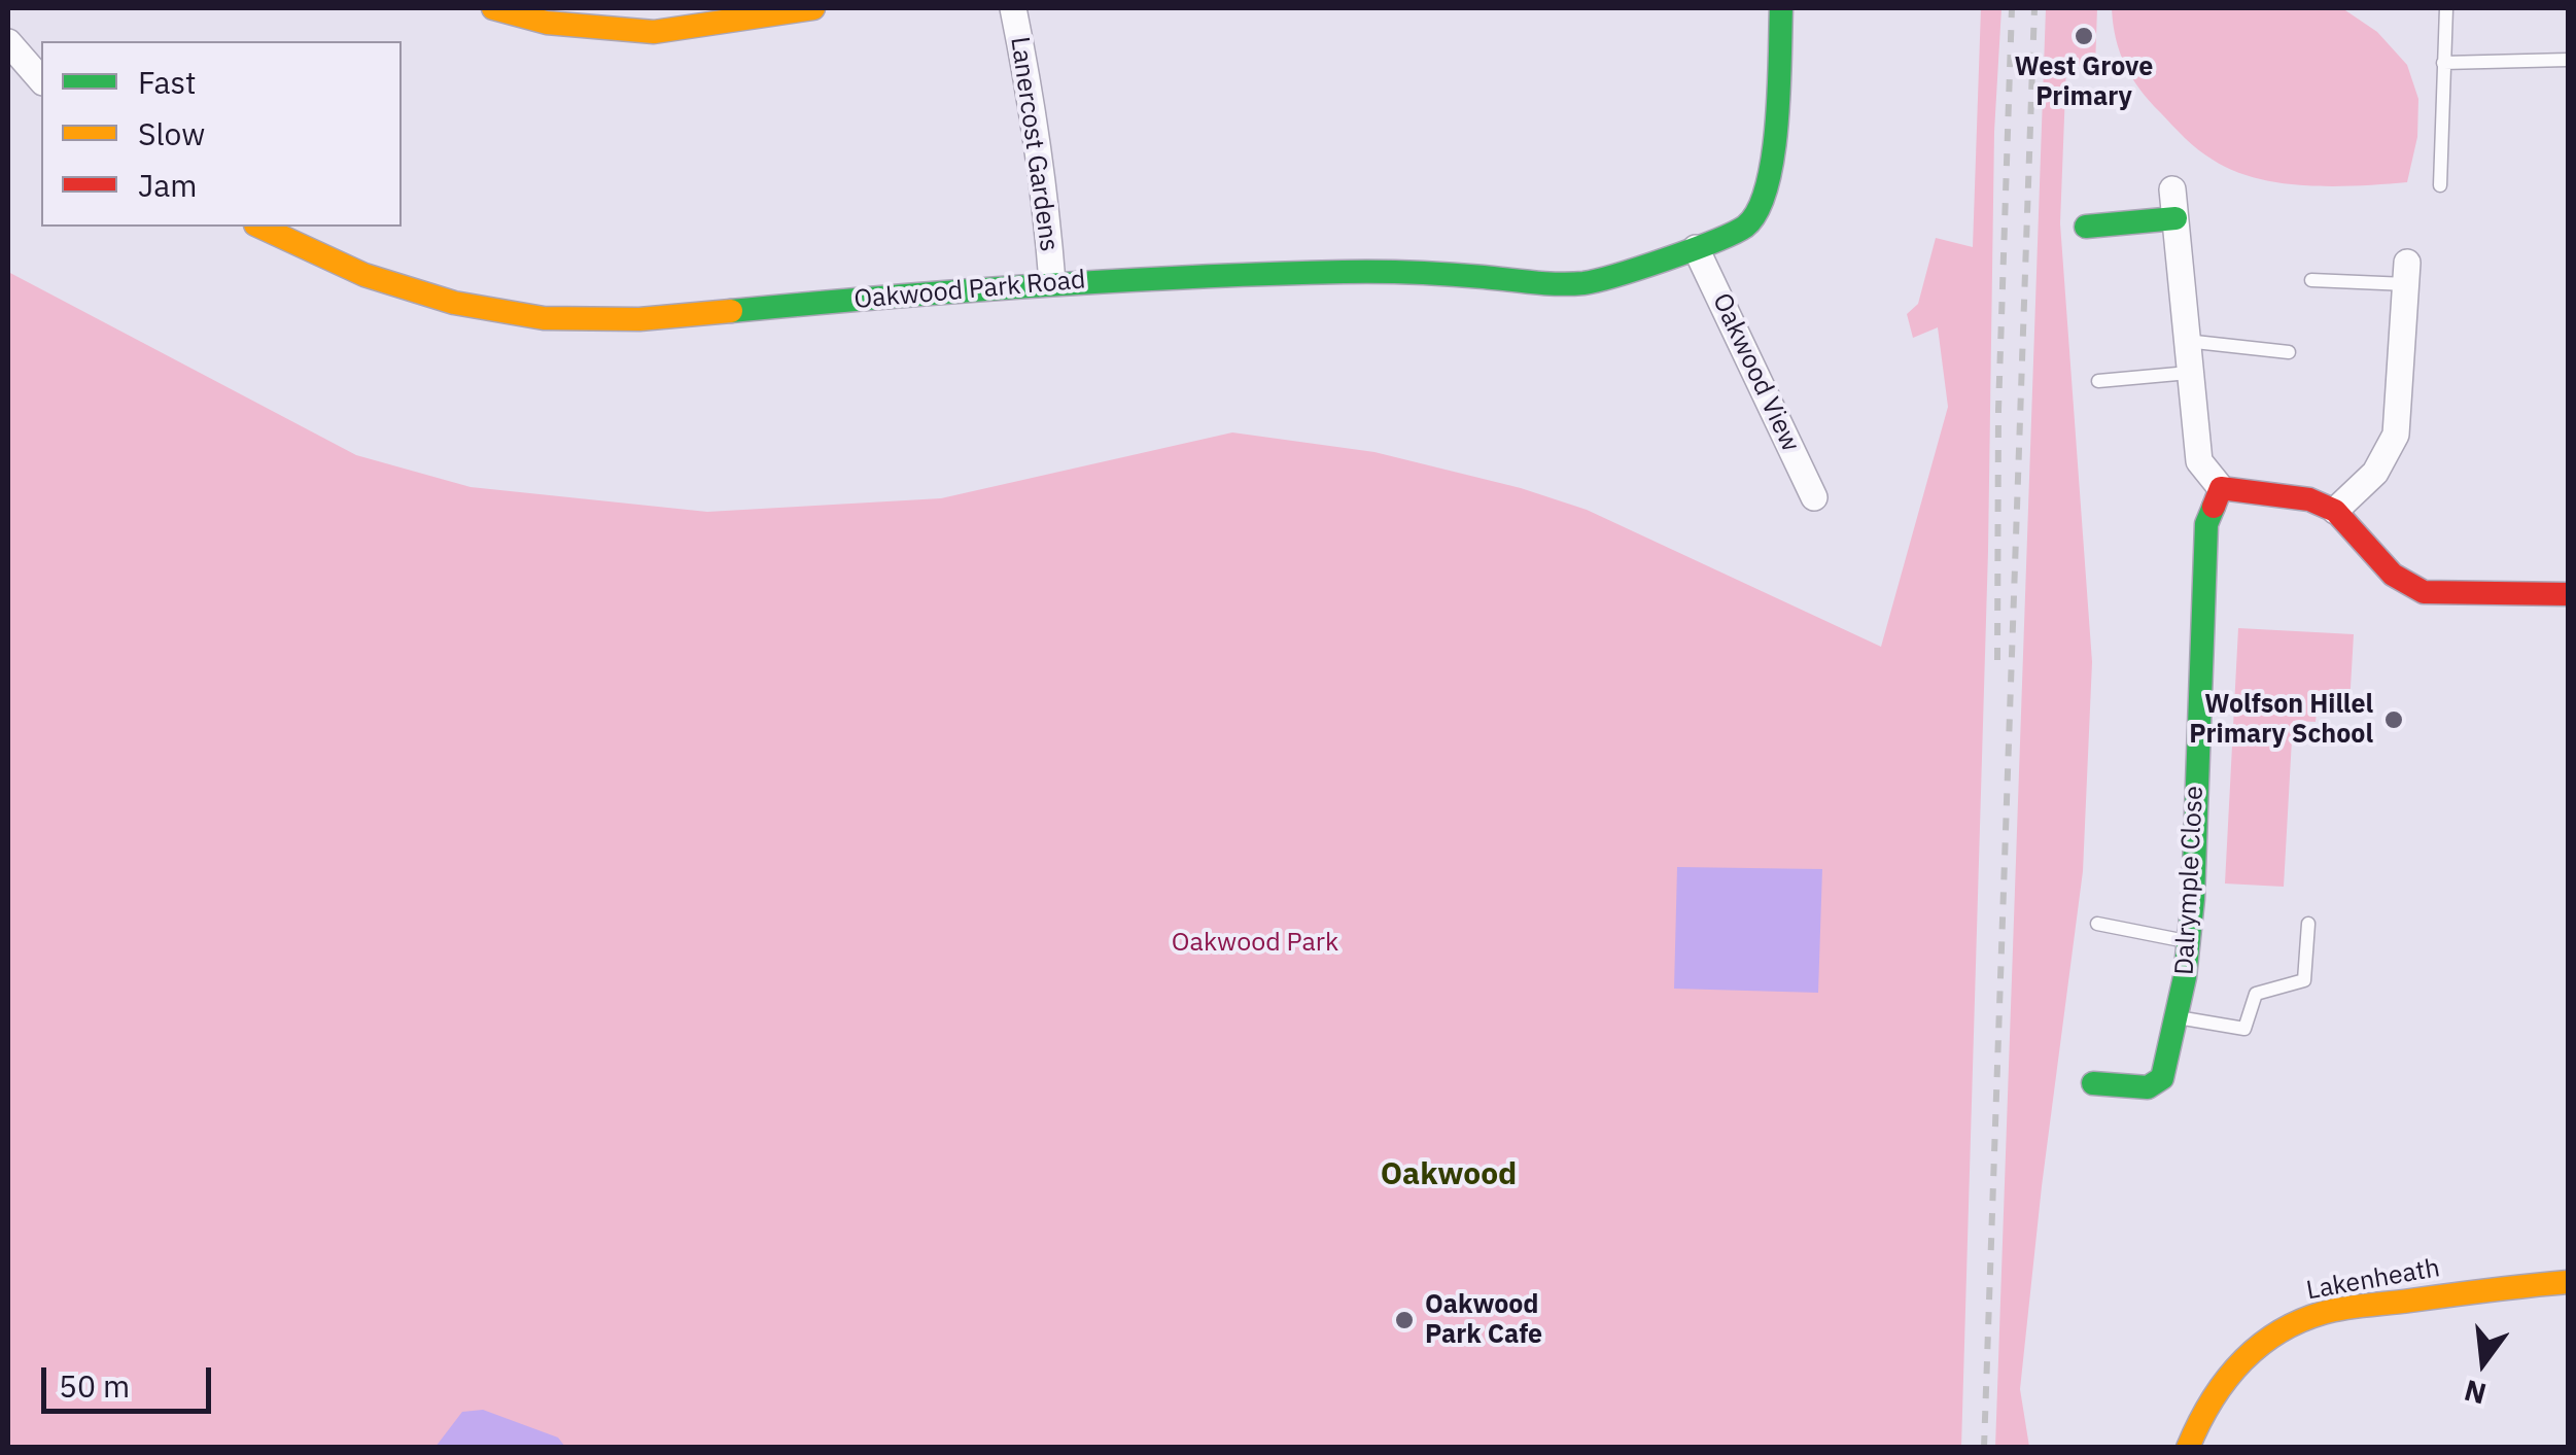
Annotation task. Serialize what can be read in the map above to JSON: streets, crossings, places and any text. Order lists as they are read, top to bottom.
{
  "streets": {
    "street": [
      "Lanercost Gardens",
      "Oakwood Park Road",
      "Oakwood View",
      "Dalrymple Close",
      "Lakenheath"
    ]
  },
  "crossings": [
    ["Lanercost Gardens", "Oakwood Park Road"],
    ["Oakwood Park Road", "Oakwood View"]
  ],
  "districts": ["Oakwood"],
  "parks": ["Oakwood Park"],
  "places": ["West Grove Primary", "Wolfson Hillel Primary School", "Oakwood Park Cafe"],
  "legend": ["Fast", "Slow", "Jam"],
  "scale_bar": "50 m",
  "north": "bottom"
}
